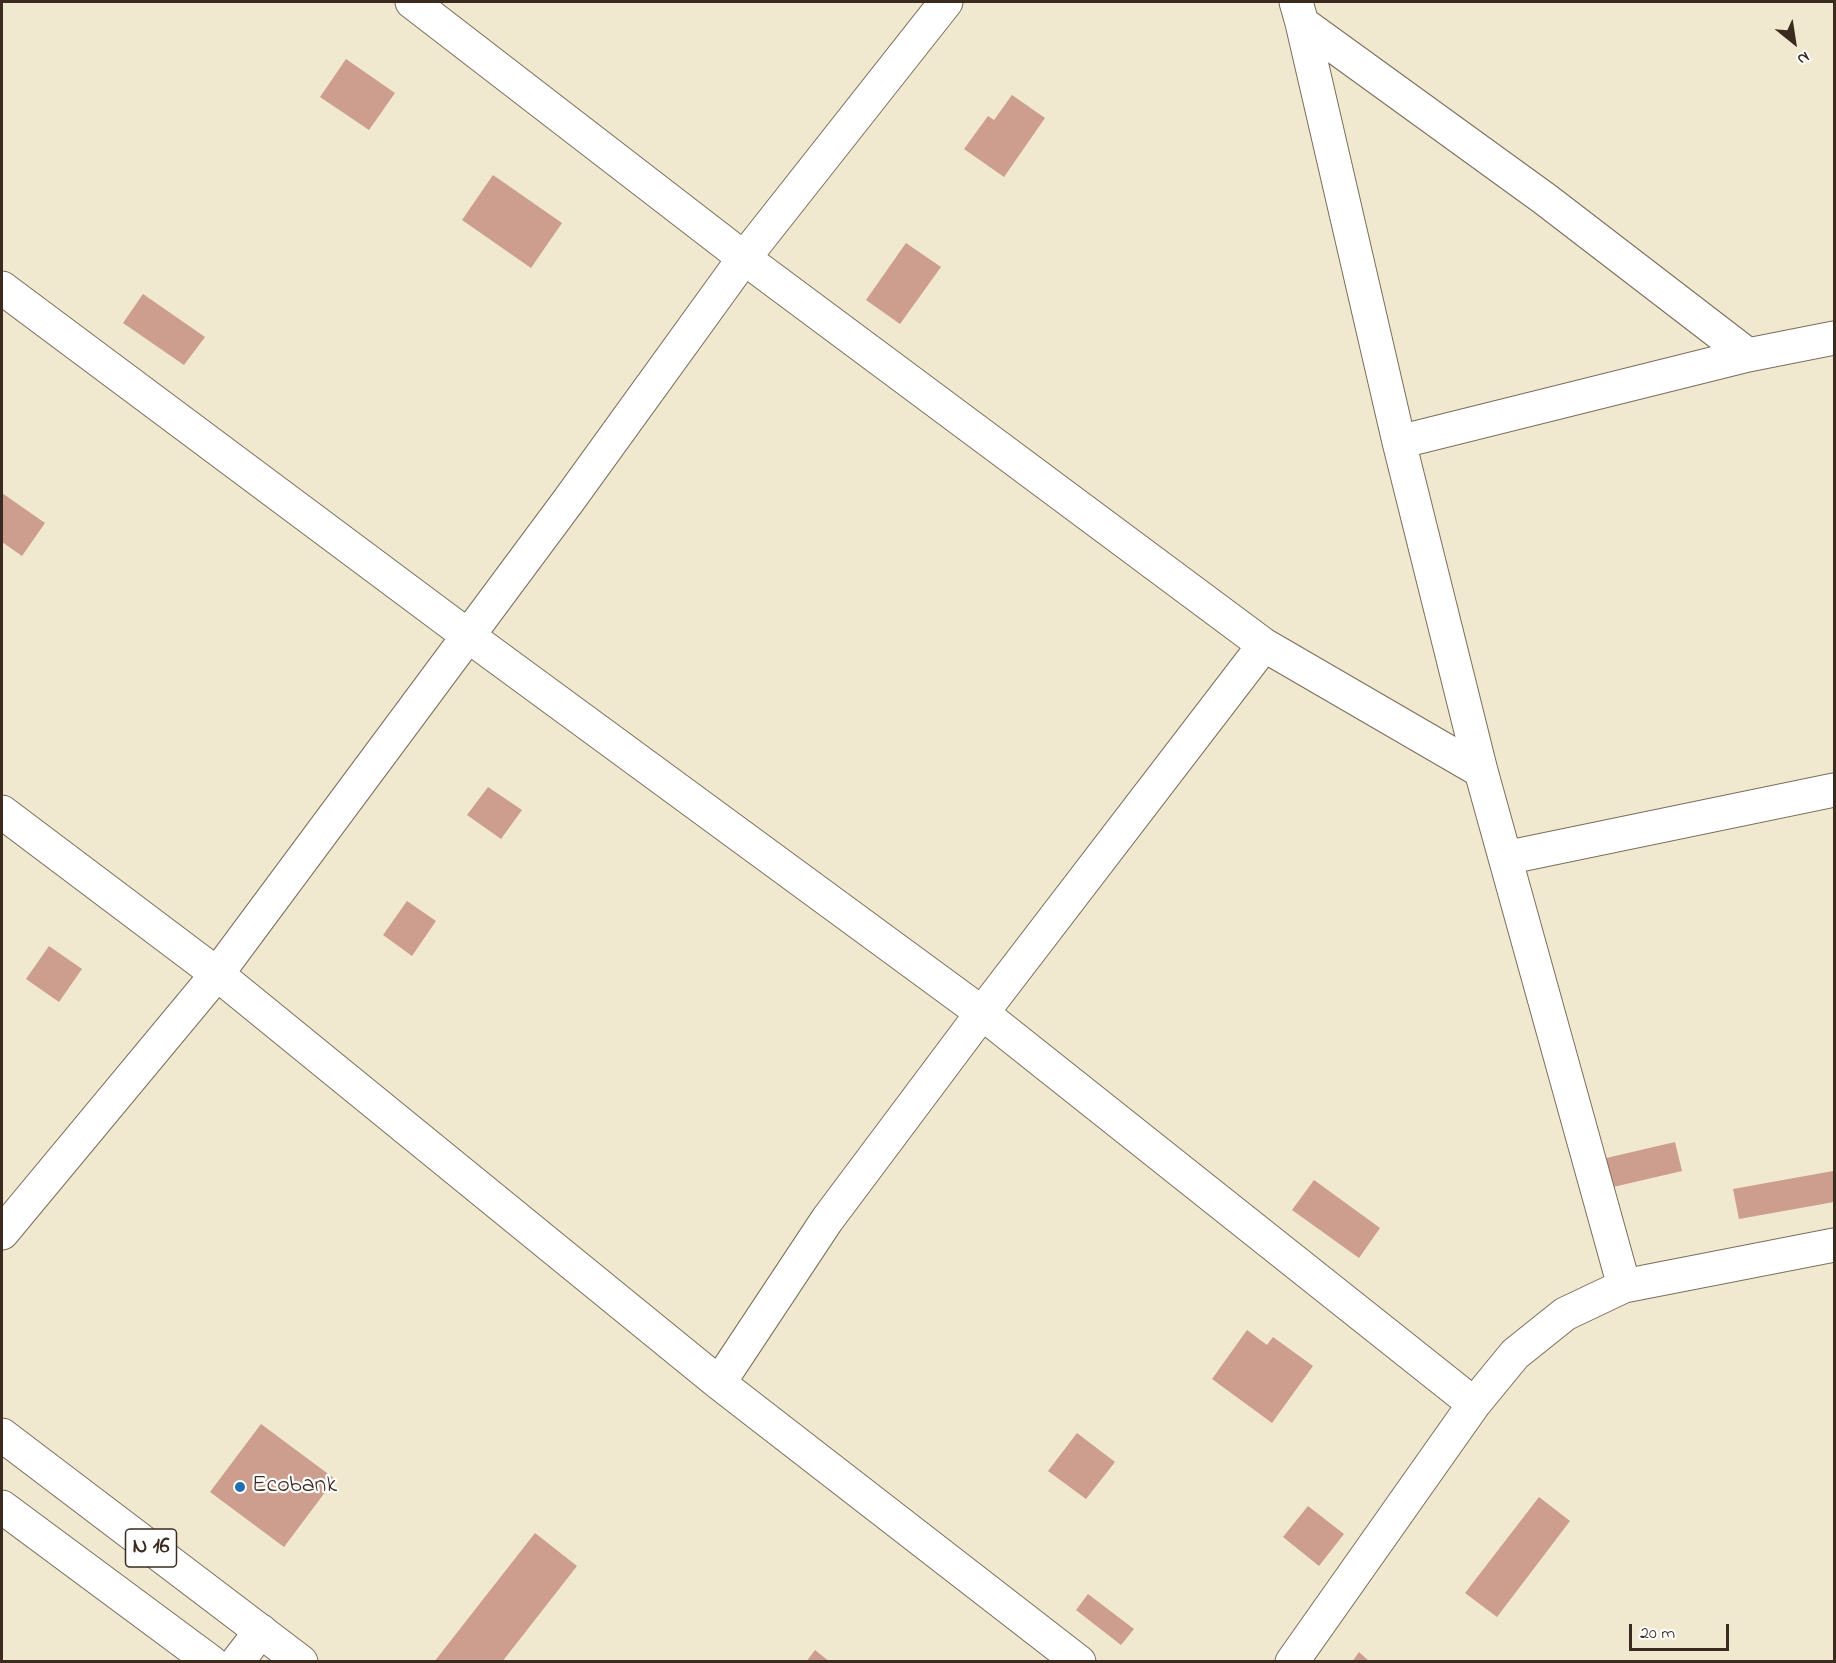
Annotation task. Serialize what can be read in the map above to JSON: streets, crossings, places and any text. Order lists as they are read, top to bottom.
{
  "streets": {
    "main road": ["N 16"]
  },
  "places": ["Ecobank"],
  "scale_bar": "20 m",
  "north": "bottom right"
}
